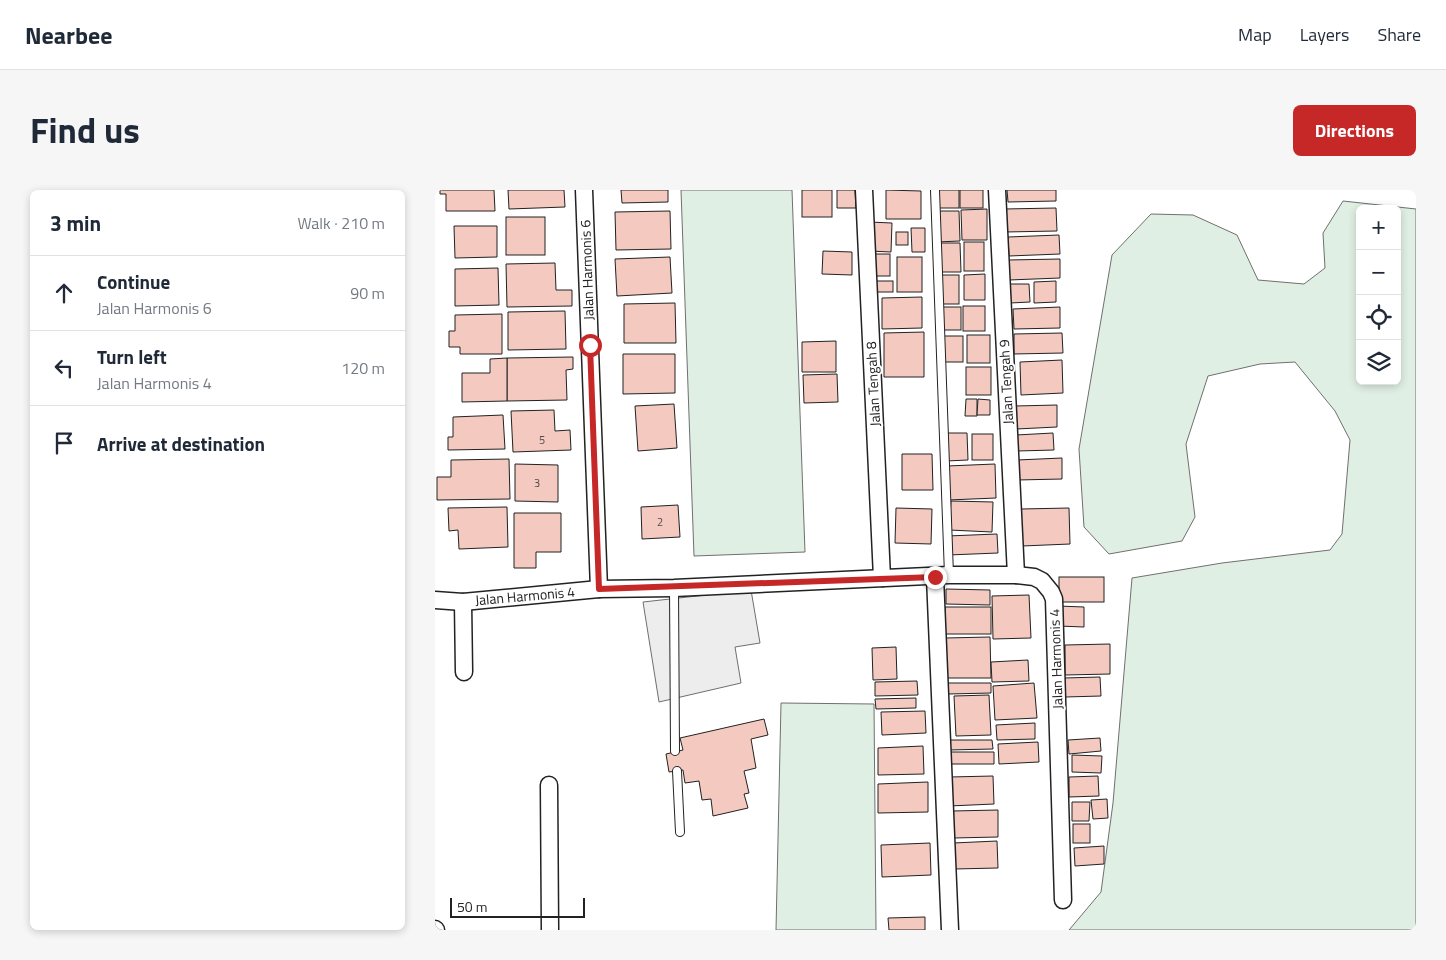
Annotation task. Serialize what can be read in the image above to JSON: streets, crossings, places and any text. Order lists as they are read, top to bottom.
{
  "streets": {
    "street": [
      "Jalan Harmonis 6",
      "Jalan Tengah 9",
      "Jalan Tengah 8",
      "Jalan Harmonis 4"
    ]
  },
  "crossings": [
    ["Jalan Harmonis 6", "Jalan Harmonis 4"],
    ["Jalan Tengah 9", "Jalan Harmonis 4"],
    ["Jalan Tengah 8", "Jalan Harmonis 4"]
  ],
  "house_numbers": ["5", "3", "2"],
  "scale_bar": "50 m",
  "page": {
    "header": "Nearbee",
    "nav": ["Map", "Layers", "Share"],
    "title": "Find us",
    "buttons": "Directions",
    "heading": ["3 min", "Walk · 210 m"],
    "map_buttons": ["+", "−"],
    "list": [
      ["Continue", "Jalan Harmonis 6", "90 m"],
      ["Turn left", "Jalan Harmonis 4", "120 m"],
      "Arrive at destination"
    ],
    "scale": "50 m"
  }
}
